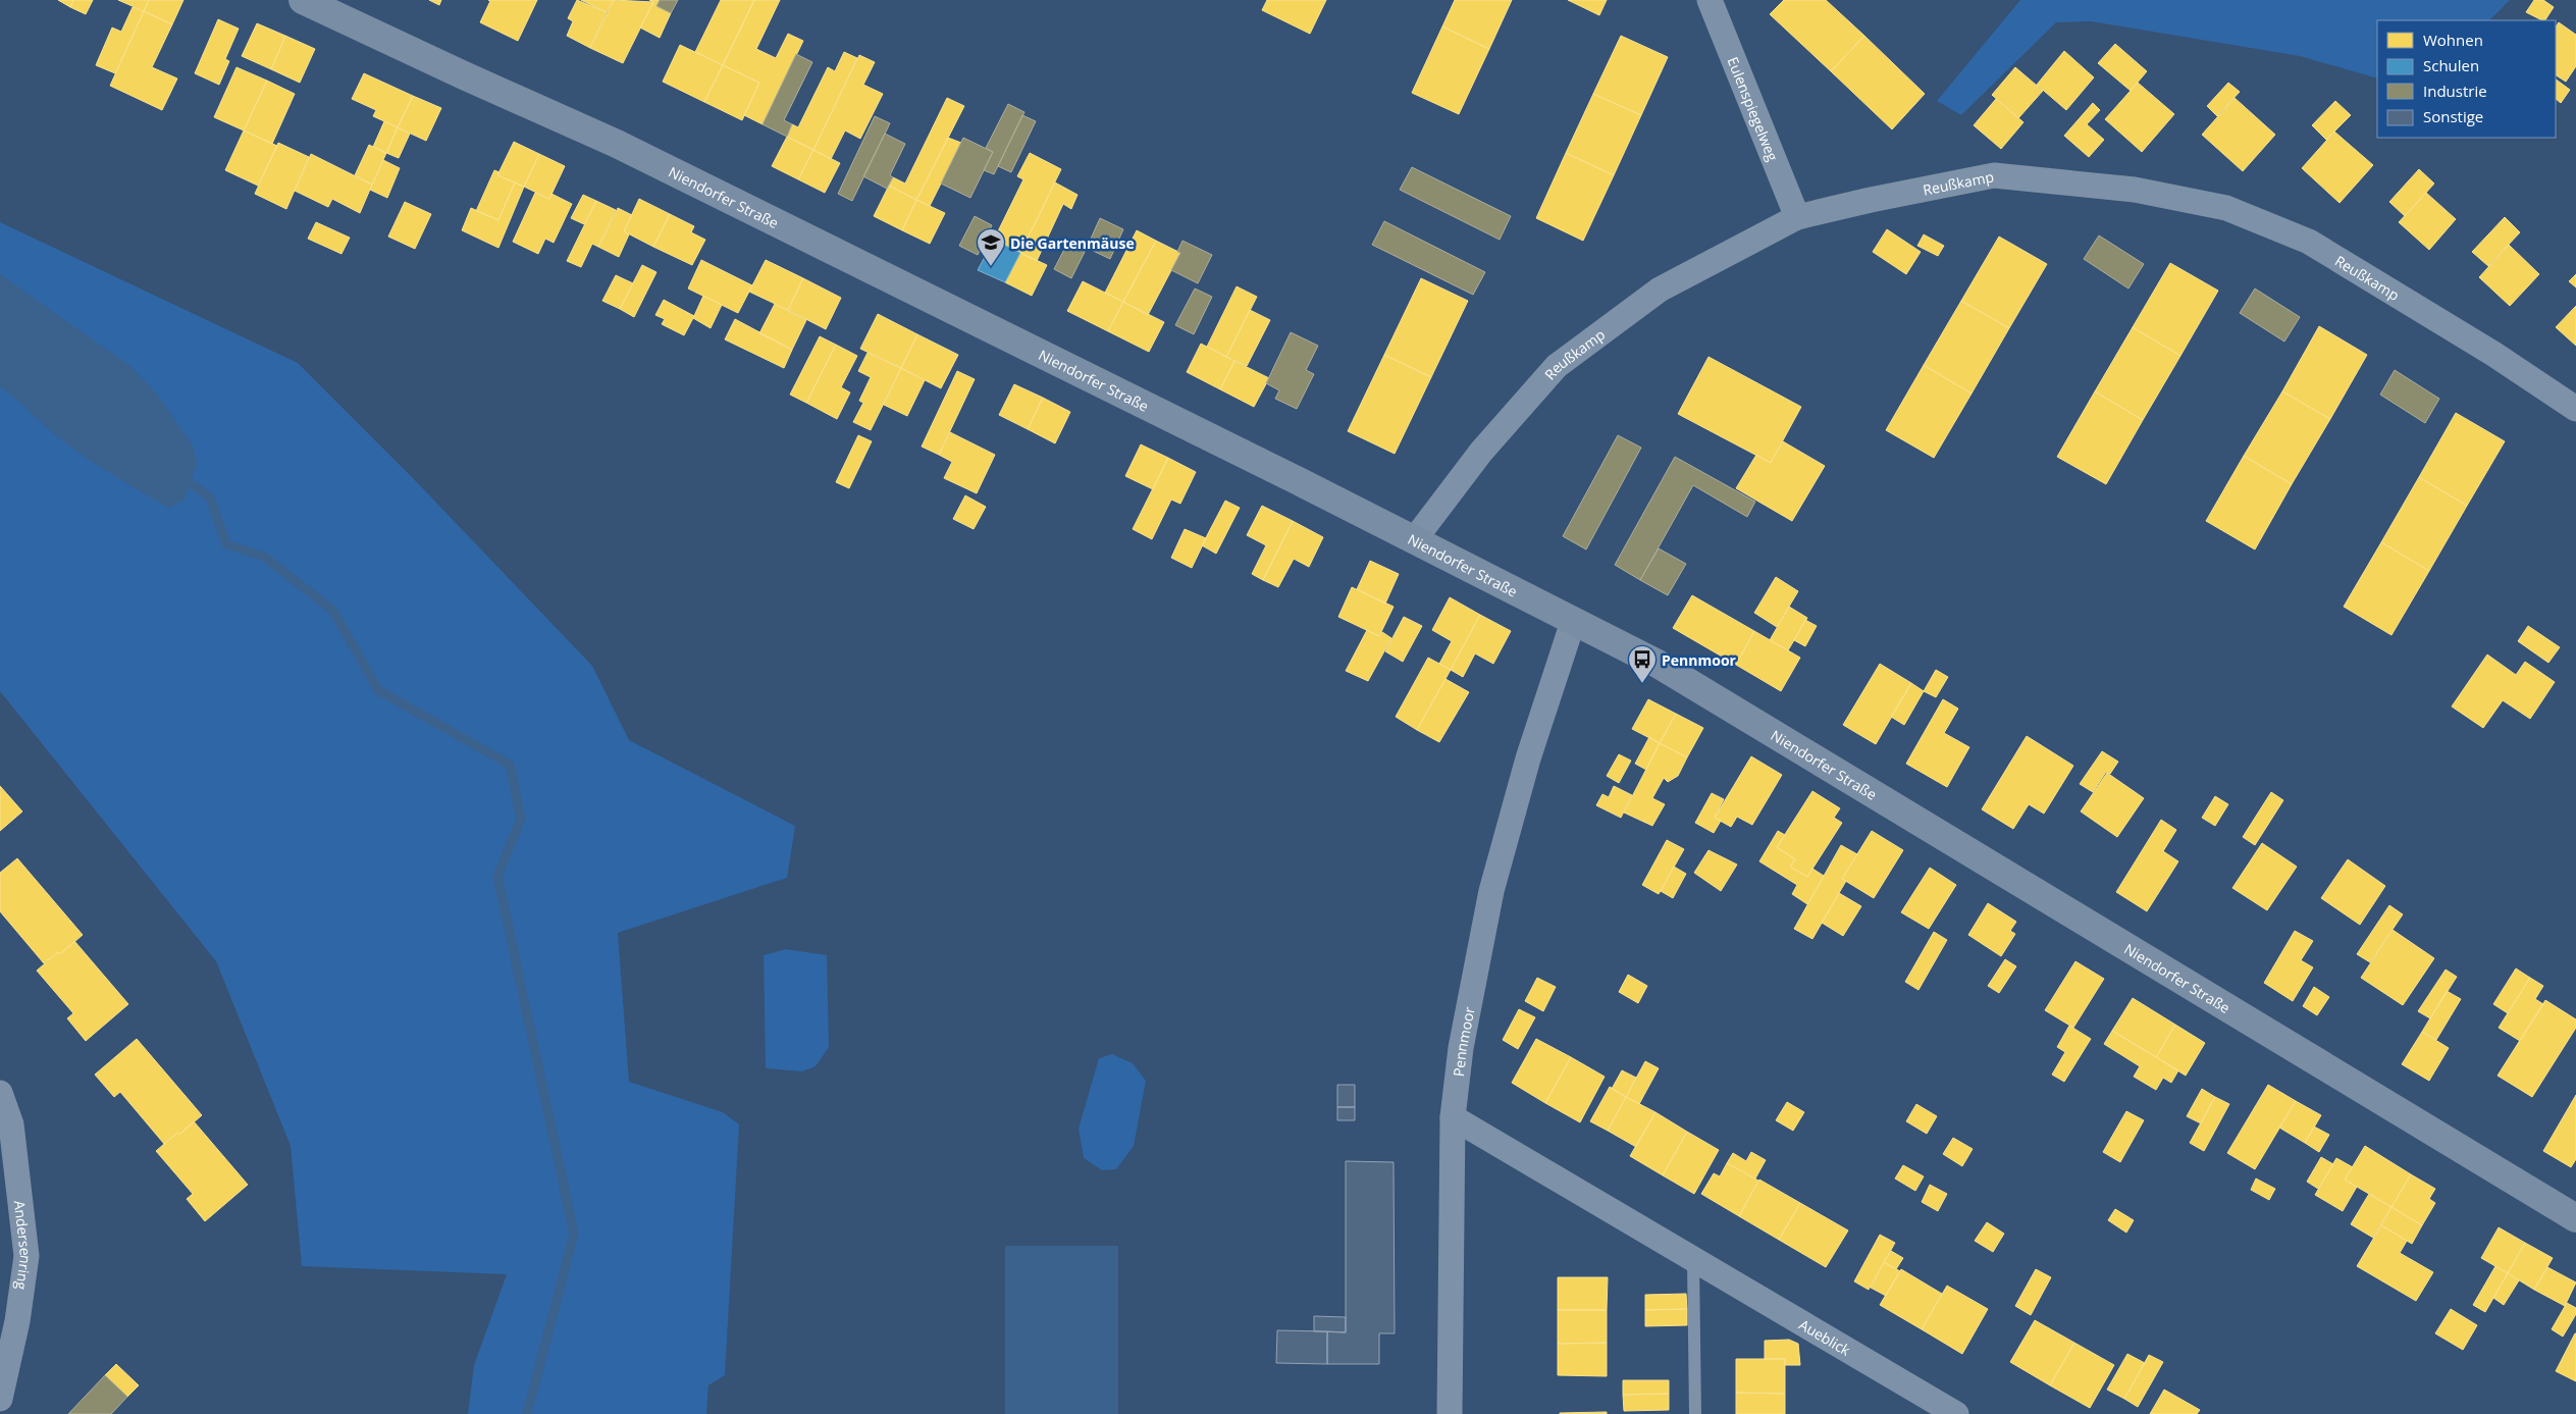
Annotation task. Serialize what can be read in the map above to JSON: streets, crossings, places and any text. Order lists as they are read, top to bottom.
{
  "streets": {
    "main road": ["Niendorfer Straße"],
    "street": [
      "Eulenspiegelweg",
      "Reußkamp",
      "Pennmoor",
      "Andersenring",
      "Aueblick"
    ]
  },
  "crossings": [
    ["Eulenspiegelweg", "Reußkamp"],
    ["Reußkamp", "Niendorfer Straße"],
    ["Niendorfer Straße", "Pennmoor"],
    ["Pennmoor", "Aueblick"]
  ],
  "places": {
    "school or university": ["Die Gartenmäuse"],
    "bus stop": ["Pennmoor"]
  },
  "legend": [
    "Wohnen",
    "Schulen",
    "Industrie",
    "Sonstige"
  ]
}
